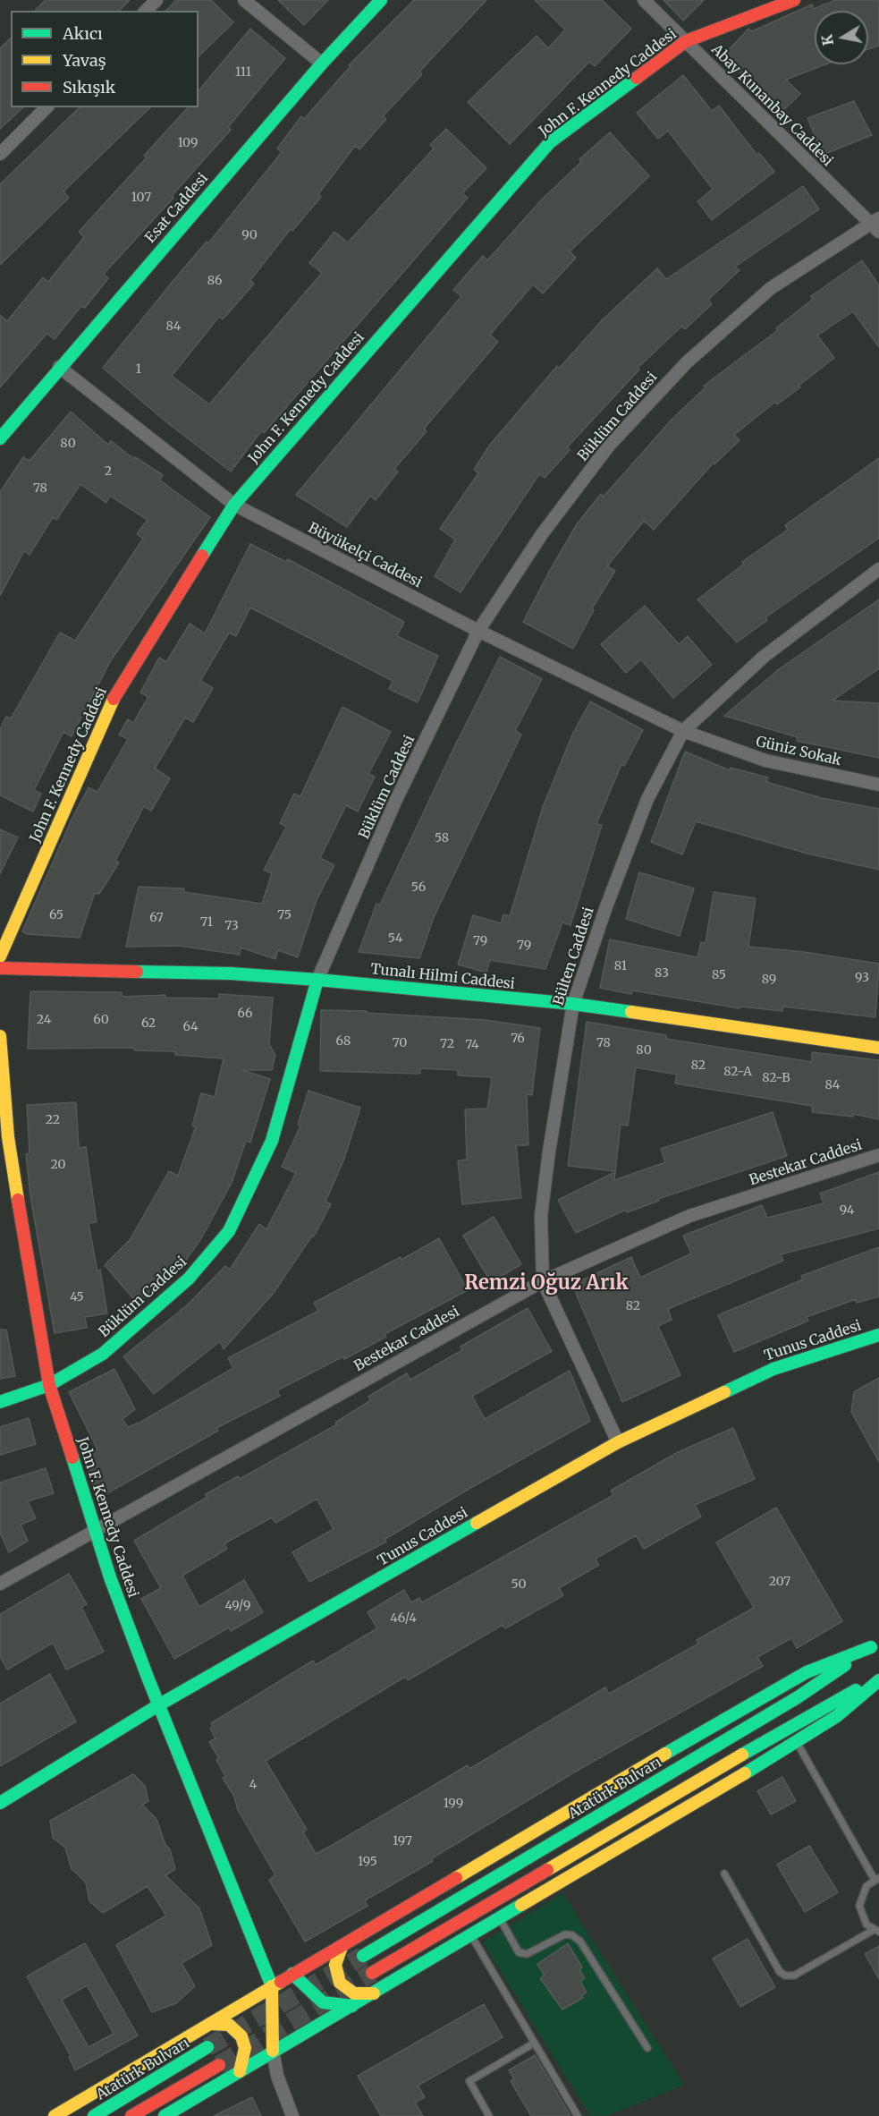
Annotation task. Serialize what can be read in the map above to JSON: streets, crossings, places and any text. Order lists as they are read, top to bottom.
{
  "streets": {
    "main road": [
      "John F. Kennedy Caddesi",
      "Esat Caddesi",
      "Büklüm Caddesi",
      "Tunalı Hilmi Caddesi",
      "Tunus Caddesi",
      "Atatürk Bulvarı"
    ],
    "street": [
      "Abay Kunanbay Caddesi",
      "Büyükelçi Caddesi",
      "Güniz Sokak",
      "Bülten Caddesi",
      "Bestekar Caddesi"
    ]
  },
  "crossings": [
    ["John F. Kennedy Caddesi", "Abay Kunanbay Caddesi"],
    ["John F. Kennedy Caddesi", "Büklüm Caddesi"],
    ["John F. Kennedy Caddesi", "Büyükelçi Caddesi"],
    ["John F. Kennedy Caddesi", "Bestekar Caddesi"],
    ["John F. Kennedy Caddesi", "Tunus Caddesi"],
    ["Abay Kunanbay Caddesi", "Büklüm Caddesi"],
    ["Esat Caddesi", "Büyükelçi Caddesi"],
    ["Büklüm Caddesi", "Büyükelçi Caddesi"],
    ["Büklüm Caddesi", "Tunalı Hilmi Caddesi"],
    ["Büyükelçi Caddesi", "Güniz Sokak"],
    ["Büyükelçi Caddesi", "Bülten Caddesi"],
    ["Güniz Sokak", "Bülten Caddesi"],
    ["Bülten Caddesi", "Tunalı Hilmi Caddesi"],
    ["Bülten Caddesi", "Bestekar Caddesi"],
    ["Bülten Caddesi", "Tunus Caddesi"]
  ],
  "districts": ["Remzi Oğuz Arık"],
  "house_numbers": [
    "111",
    "109",
    "107",
    "90",
    "86",
    "84",
    "1",
    "80",
    "2",
    "78",
    "58",
    "56",
    "65",
    "75",
    "67",
    "71",
    "73",
    "54",
    "79",
    "79",
    "81",
    "83",
    "85",
    "93",
    "89",
    "66",
    "24",
    "60",
    "62",
    "64",
    "76",
    "68",
    "70",
    "78",
    "72",
    "74",
    "80",
    "82",
    "82-A",
    "82-B",
    "84",
    "22",
    "20",
    "94",
    "45",
    "82",
    "207",
    "50",
    "49/9",
    "46/4",
    "4",
    "199",
    "197",
    "195"
  ],
  "legend": ["Akıcı", "Yavaş", "Sıkışık"],
  "north": "left"
}
